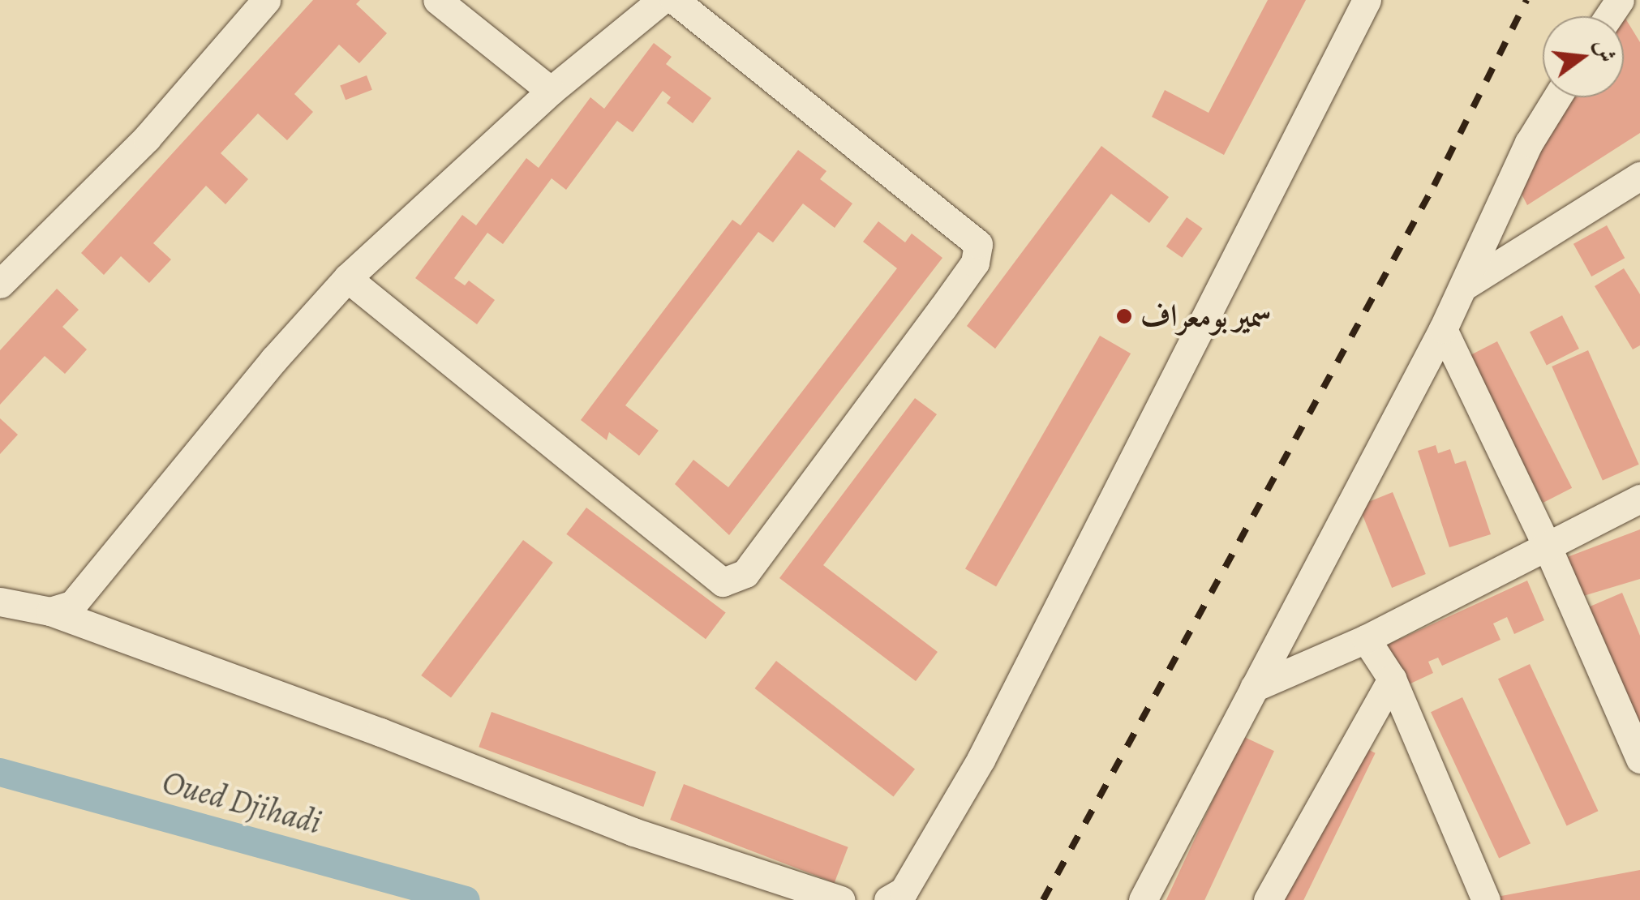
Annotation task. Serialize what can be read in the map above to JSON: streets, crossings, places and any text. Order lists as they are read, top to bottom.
{
  "water": ["Oued Djihadi"],
  "places": ["سمير بومعراف"],
  "north": "right"
}
